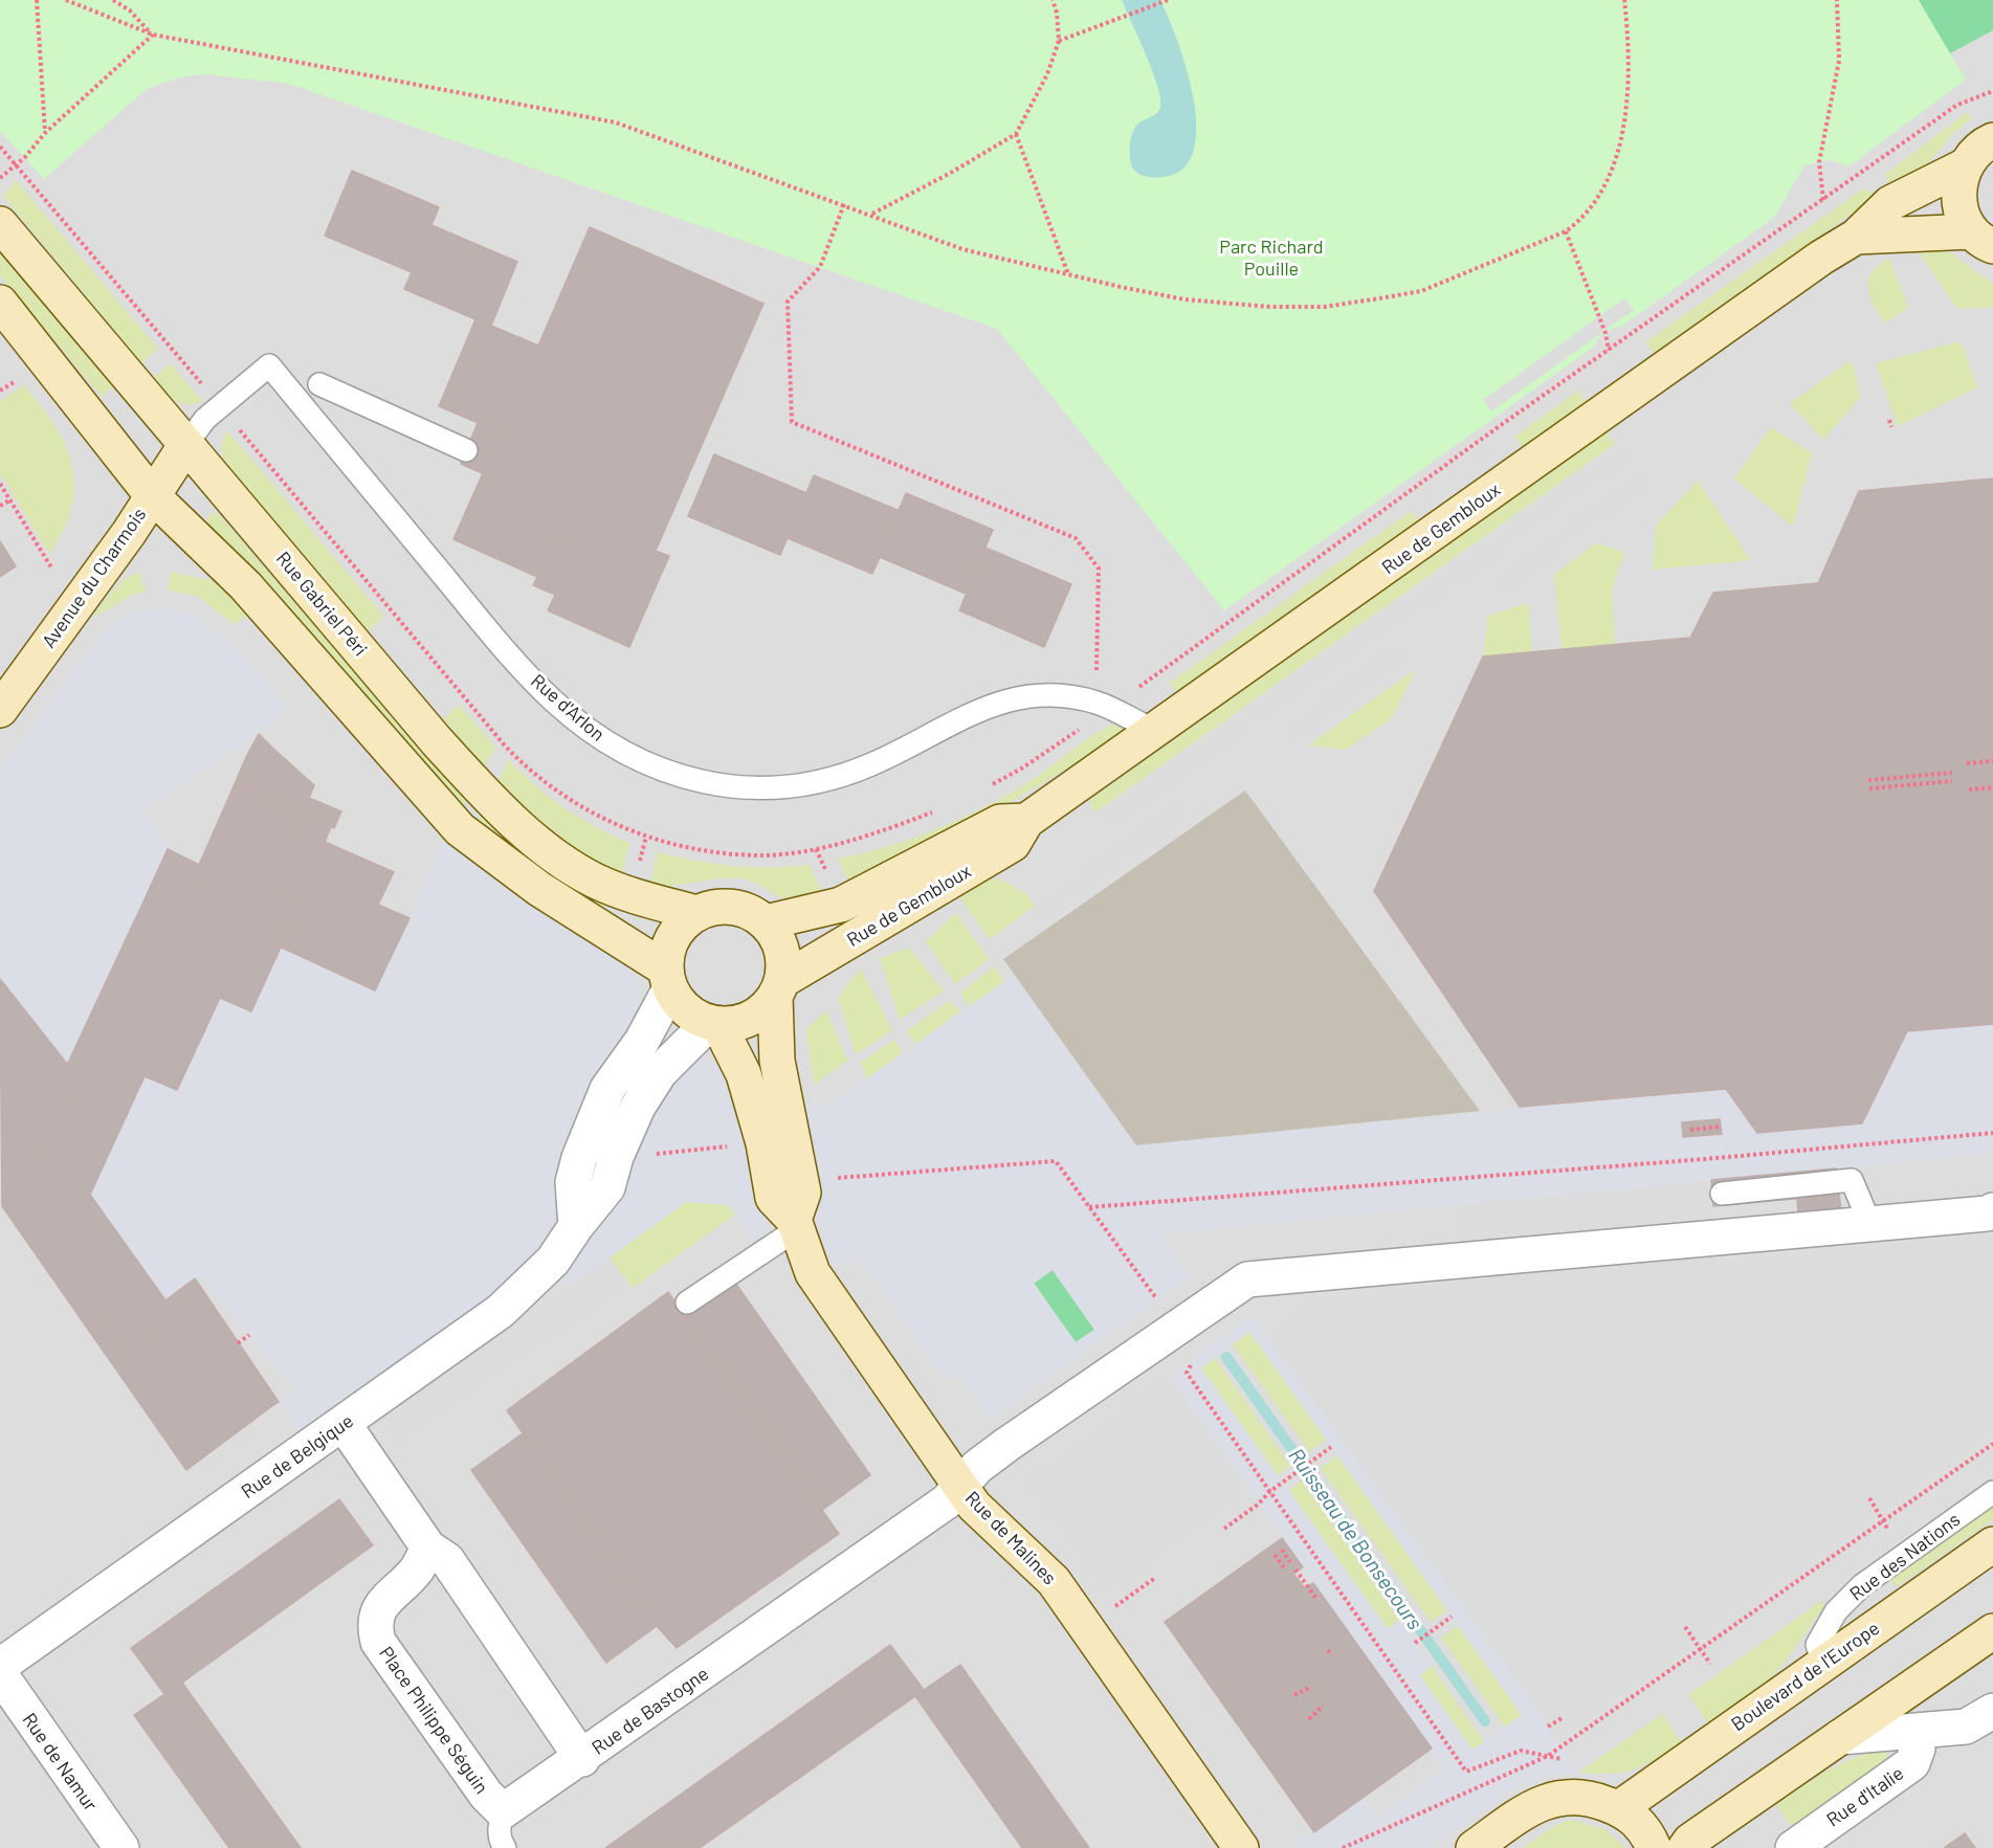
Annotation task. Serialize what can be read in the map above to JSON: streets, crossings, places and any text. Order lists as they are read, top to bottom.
{
  "streets": {
    "street": [
      "Rue de Gembloux",
      "Avenue du Charmois",
      "Rue Gabriel Péri",
      "Rue de Belgique",
      "Rue de Malines",
      "Boulevard de l'Europe",
      "Rue de Bastogne",
      "Place Philippe Séguin",
      "Rue de Namur",
      "Rue d'Italie"
    ],
    "lane": ["Rue d'Arlon", "Rue des Nations"]
  },
  "crossings": [
    ["Rue de Gembloux", "Rue Gabriel Péri"],
    ["Rue de Gembloux", "Rue de Belgique"],
    ["Rue de Gembloux", "Rue de Malines"],
    ["Avenue du Charmois", "Rue Gabriel Péri"],
    ["Avenue du Charmois", "Rue d'Arlon"],
    ["Rue Gabriel Péri", "Rue d'Arlon"],
    ["Rue Gabriel Péri", "Rue de Belgique"],
    ["Rue Gabriel Péri", "Rue de Malines"],
    ["Rue de Belgique", "Rue de Malines"],
    ["Rue de Belgique", "Rue de Bastogne"],
    ["Rue de Malines", "Rue de Bastogne"],
    ["Rue des Nations", "Boulevard de l'Europe"],
    ["Rue de Bastogne", "Place Philippe Séguin"]
  ],
  "water": ["Ruisseau de Bonsecours"],
  "parks": ["Parc Richard Pouille"]
}
